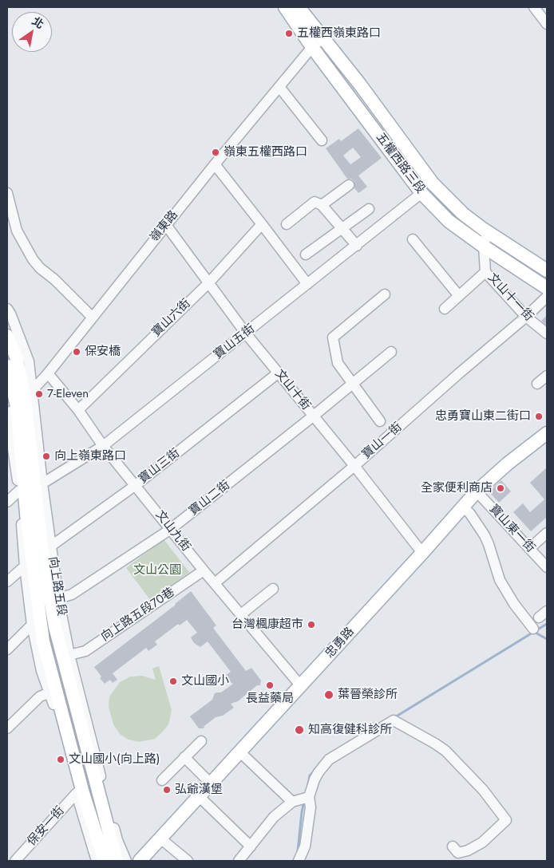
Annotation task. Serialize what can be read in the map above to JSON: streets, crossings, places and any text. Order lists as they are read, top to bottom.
{
  "streets": {
    "main road": ["五權西路三段", "向上路五段", "忠勇路"],
    "street": [
      "嶺東路",
      "文山十一街",
      "寶山六街",
      "寶山五街",
      "文山十街",
      "寶山一街",
      "寶山三街",
      "寶山二街",
      "寶山東一街",
      "文山九街",
      "向上路五段70巷",
      "保安一街"
    ]
  },
  "crossings": [
    ["五權西路三段", "嶺東路"],
    ["五權西路三段", "文山十一街"],
    ["五權西路三段", "寶山五街"],
    ["嶺東路", "文山十街"],
    ["嶺東路", "文山九街"],
    ["嶺東路", "向上路五段"],
    ["文山十一街", "寶山一街"],
    ["寶山六街", "文山十街"],
    ["寶山六街", "文山九街"],
    ["寶山五街", "文山十街"],
    ["寶山五街", "文山九街"],
    ["寶山五街", "向上路五段"],
    ["文山十街", "寶山一街"],
    ["文山十街", "寶山三街"],
    ["文山十街", "寶山二街"],
    ["文山十街", "忠勇路"],
    ["寶山一街", "文山九街"],
    ["寶山三街", "文山九街"],
    ["寶山三街", "向上路五段"],
    ["寶山二街", "文山九街"],
    ["寶山二街", "向上路五段"],
    ["寶山東一街", "忠勇路"],
    ["文山九街", "向上路五段70巷"],
    ["文山九街", "忠勇路"],
    ["向上路五段", "向上路五段70巷"],
    ["向上路五段", "保安一街"]
  ],
  "parks": ["文山公園"],
  "places": [
    "五權西嶺東路口",
    "嶺東五權西路口",
    "保安橋",
    "7-Eleven",
    "忠勇寶山東二街口",
    "向上嶺東路口",
    "全家便利商店",
    "台灣楓康超市",
    "文山國小",
    "長益藥局",
    "葉晉榮診所",
    "知高復健科診所",
    "文山國小(向上路)",
    "弘爺漢堡"
  ],
  "north": "top right"
}
